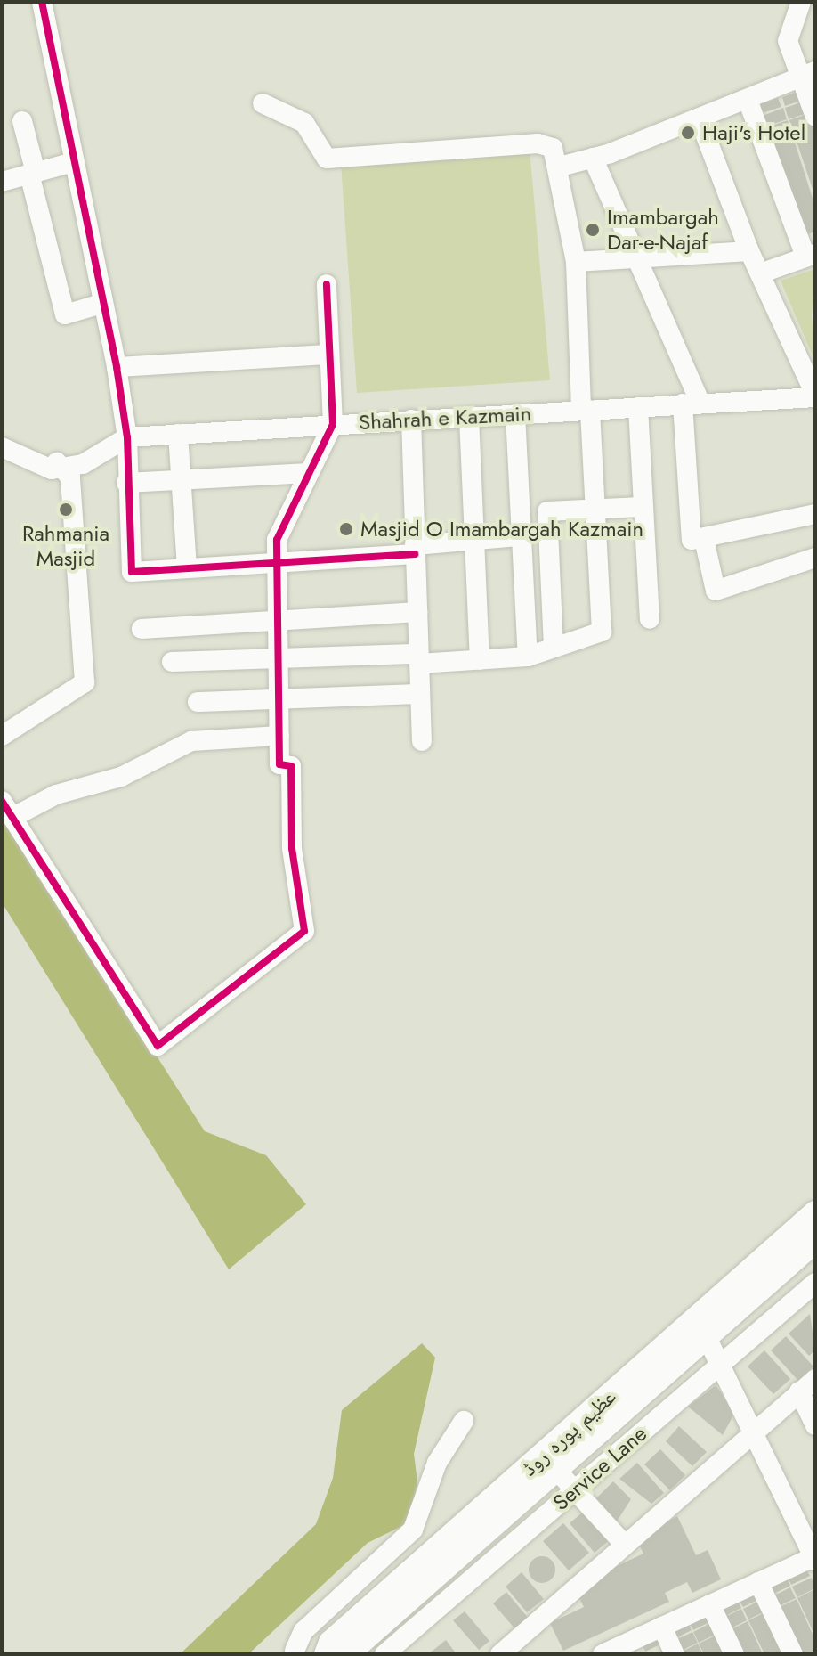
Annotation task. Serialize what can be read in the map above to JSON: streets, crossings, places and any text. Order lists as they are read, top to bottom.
{
  "streets": {
    "main road": ["عظیم پورہ روڈ"],
    "street": ["Shahrah e Kazmain", "Service Lane"]
  },
  "places": [
    "Haji's Hotel",
    "Imambargah Dar-e-Najaf",
    "Rahmania Masjid",
    "Masjid O Imambargah Kazmain"
  ]
}
